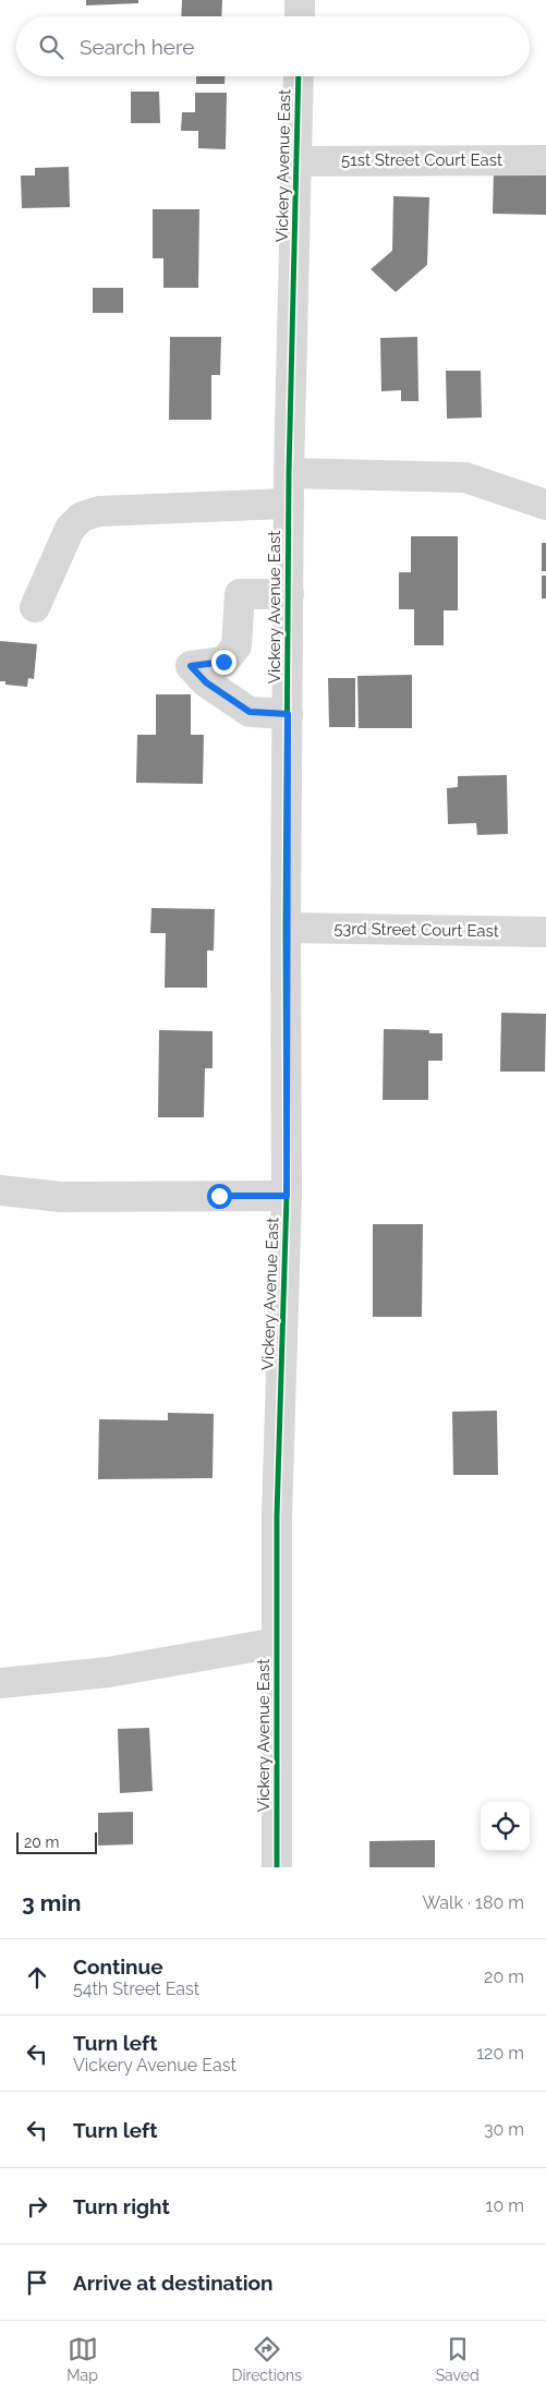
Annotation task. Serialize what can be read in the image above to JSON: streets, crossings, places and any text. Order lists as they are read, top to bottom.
{
  "streets": {
    "street": ["51st Street Court East", "Vickery Avenue East", "53rd Street Court East"]
  },
  "crossings": [
    ["51st Street Court East", "Vickery Avenue East"],
    ["Vickery Avenue East", "53rd Street Court East"]
  ],
  "scale_bar": "20 m",
  "page": {
    "search": "Search here",
    "scale": "20 m",
    "heading": ["3 min", "Walk · 180 m"],
    "list": [
      ["Continue", "54th Street East", "20 m"],
      ["Turn left", "Vickery Avenue East", "120 m"],
      ["Turn left", "30 m"],
      ["Turn right", "10 m"],
      "Arrive at destination"
    ],
    "nav": ["Map", "Directions", "Saved"]
  }
}
